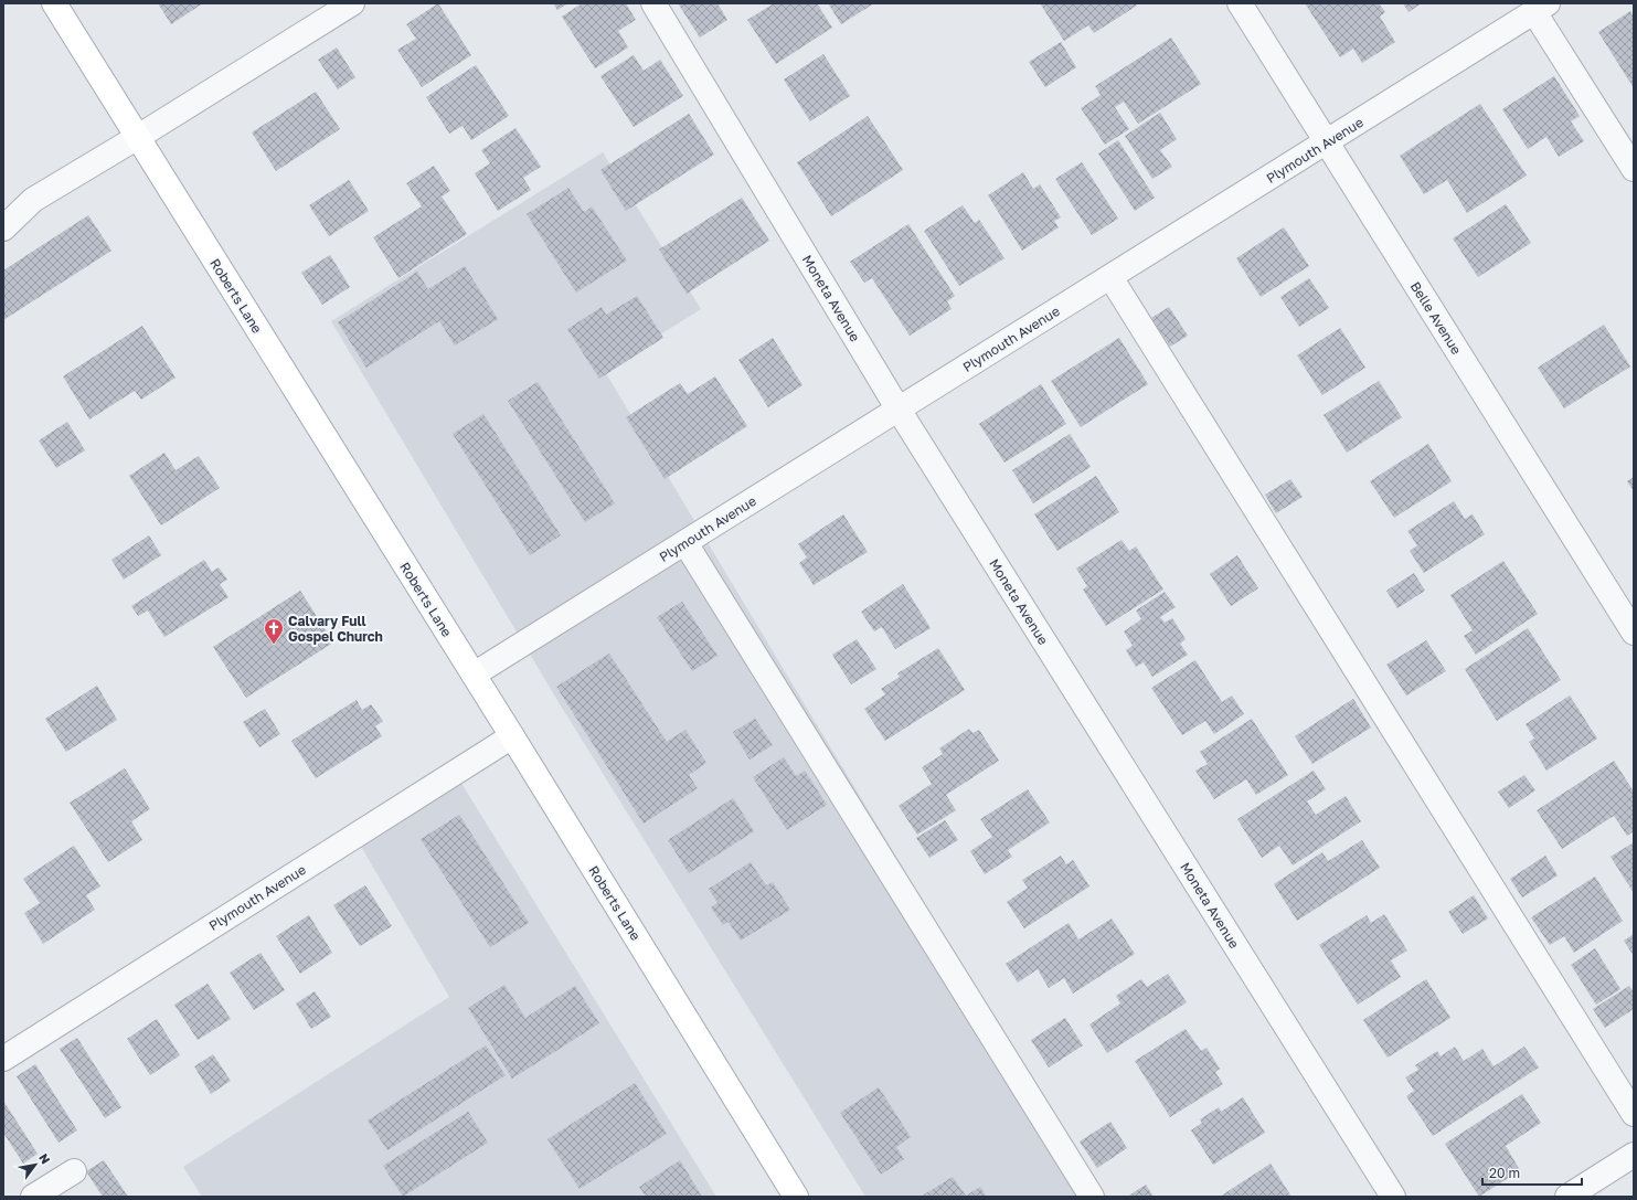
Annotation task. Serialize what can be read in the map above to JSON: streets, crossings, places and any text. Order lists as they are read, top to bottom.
{
  "streets": {
    "main road": ["Roberts Lane"],
    "street": ["Plymouth Avenue", "Moneta Avenue", "Belle Avenue"]
  },
  "crossings": [
    ["Plymouth Avenue", "Roberts Lane"],
    ["Plymouth Avenue", "Moneta Avenue"],
    ["Plymouth Avenue", "Belle Avenue"]
  ],
  "places": {
    "church": ["Calvary Full Gospel Church"]
  },
  "scale_bar": "20 m",
  "north": "top right"
}
